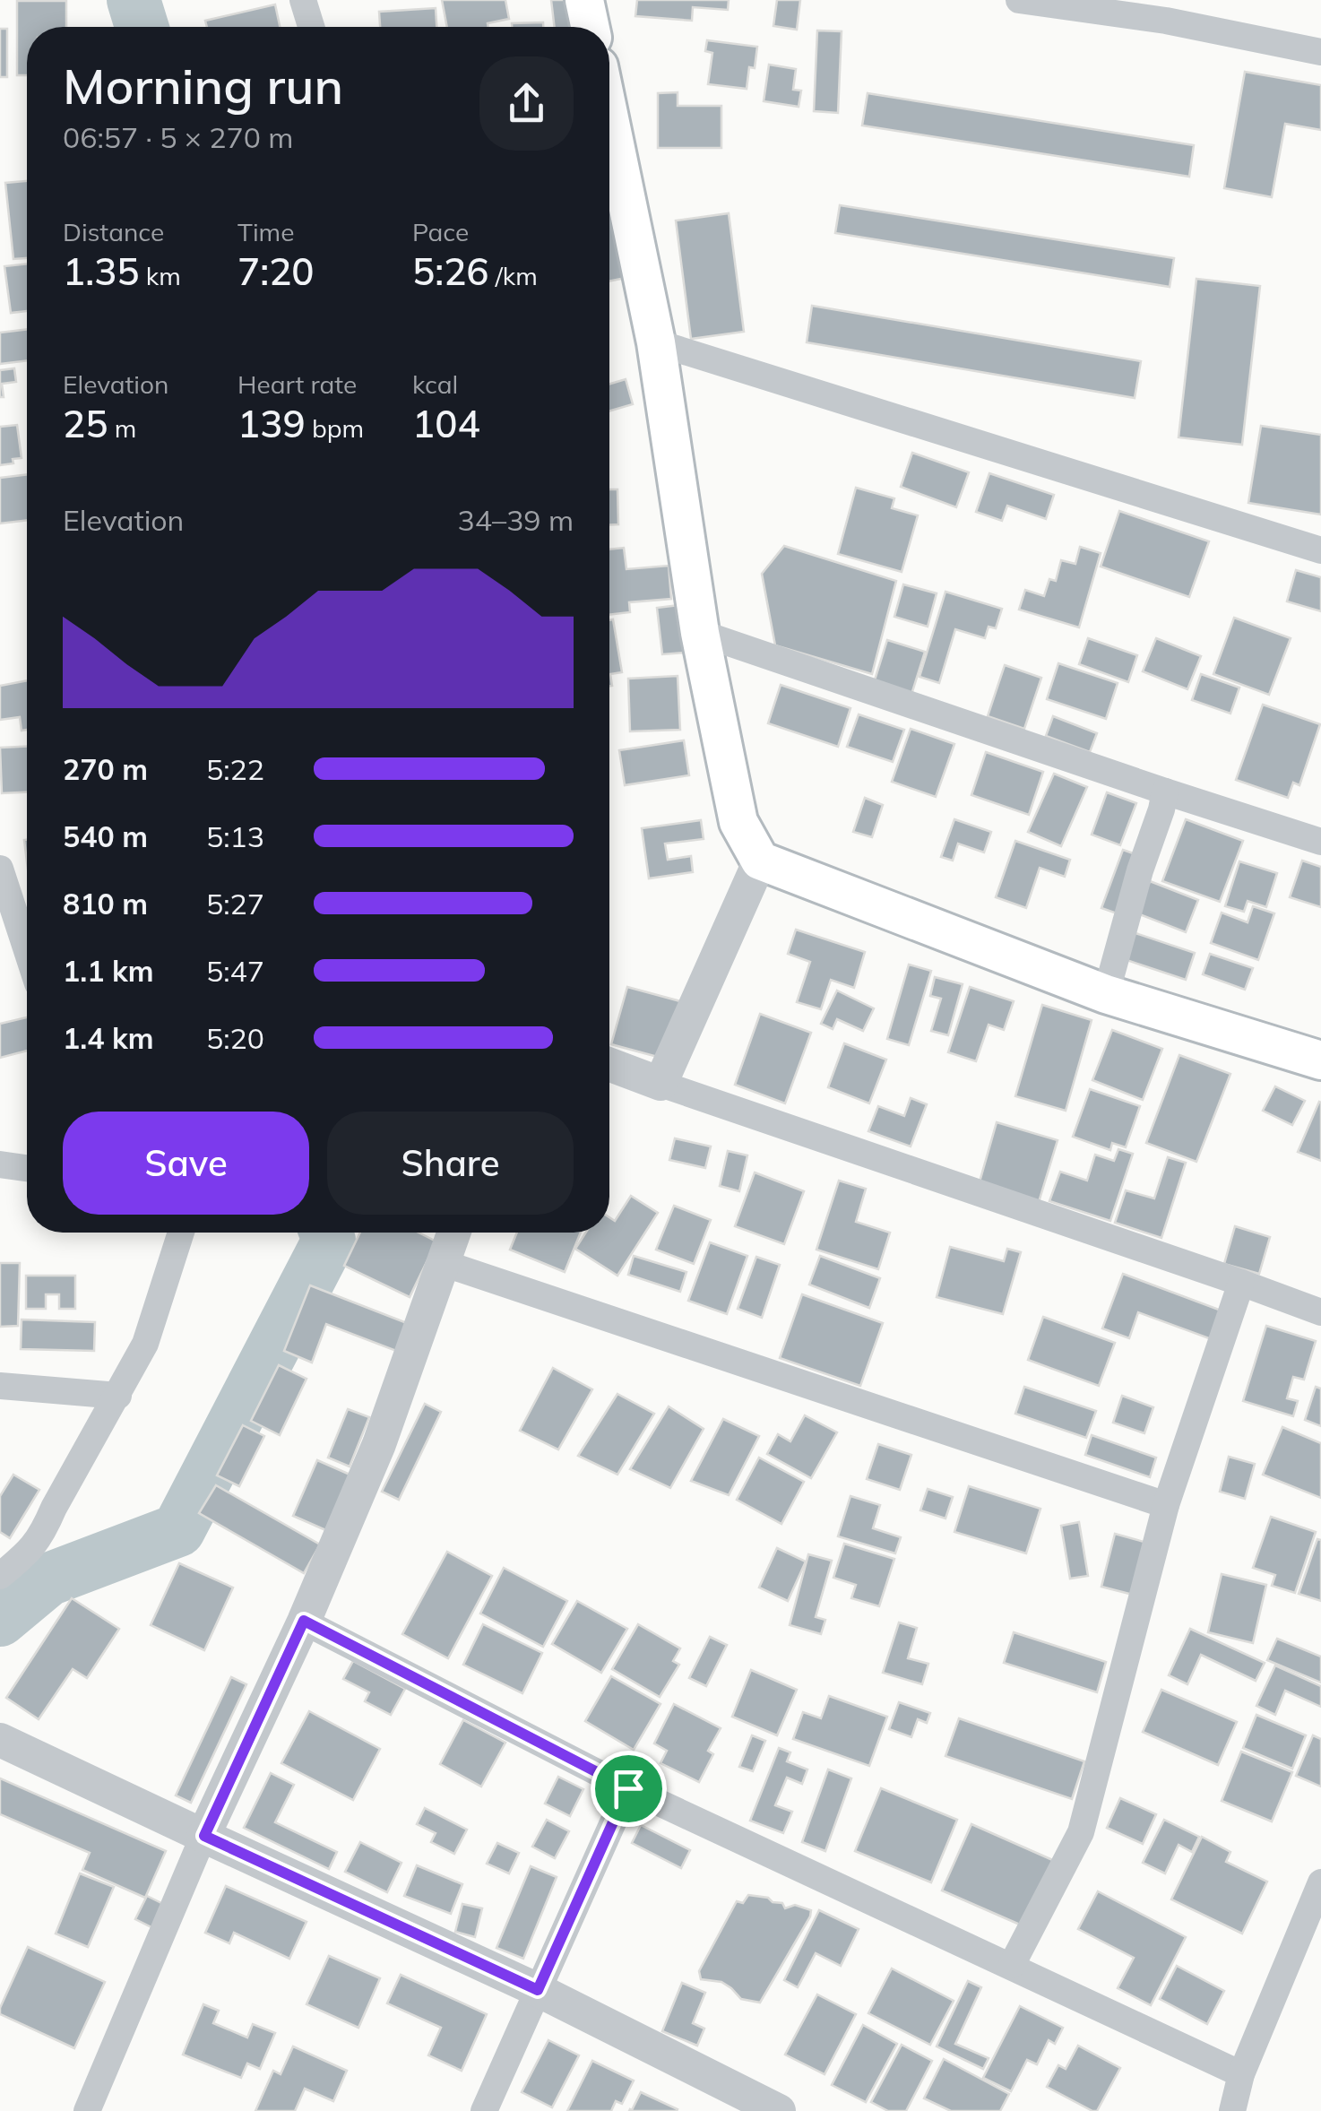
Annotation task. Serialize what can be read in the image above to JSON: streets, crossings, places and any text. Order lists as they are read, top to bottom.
{
  "page": {
    "heading": ["Morning run", "06:57 · 5 × 270 m"],
    "stats": [
      ["Distance", "1.35 km"],
      ["Time", "7:20"],
      ["Pace", "5:26 /km"],
      ["Elevation", "25 m"],
      ["Heart rate", "139 bpm"],
      ["kcal", "104"]
    ],
    "chart": ["Elevation", "34–39 m"],
    "list": [
      {
        "name": "270 m",
        "note": "5:22"
      },
      {
        "name": "540 m",
        "note": "5:13"
      },
      {
        "name": "810 m",
        "note": "5:27"
      },
      {
        "name": "1.1 km",
        "note": "5:47"
      },
      {
        "name": "1.4 km",
        "note": "5:20"
      }
    ],
    "buttons": ["Save", "Share"]
  }
}
